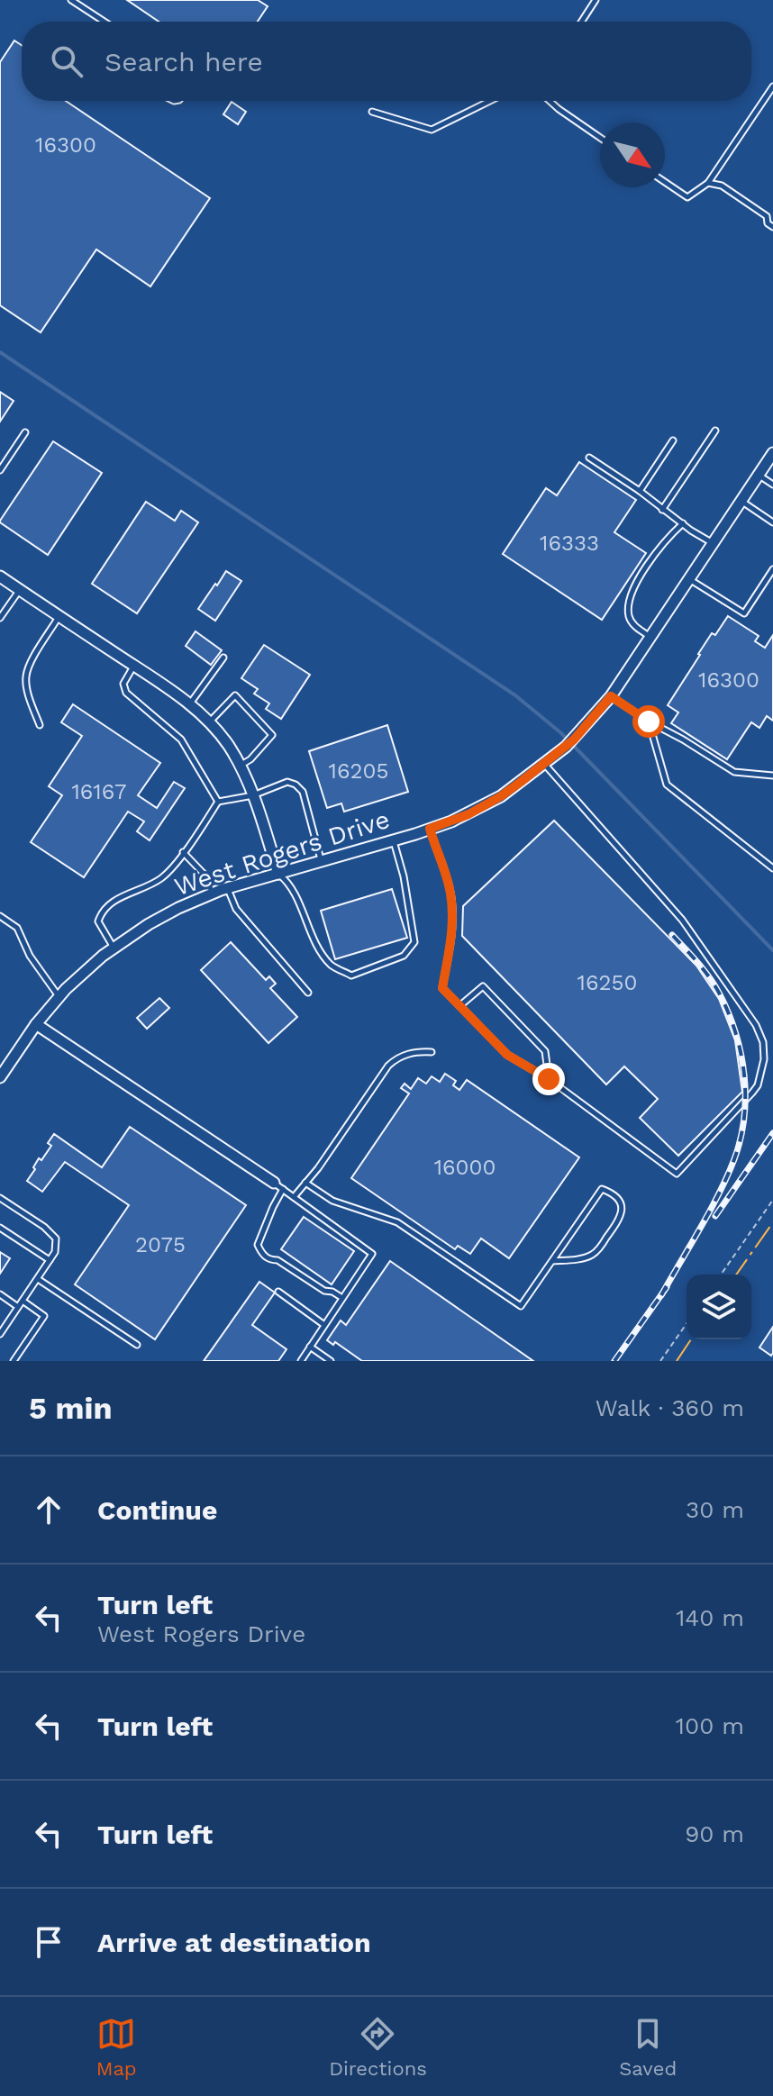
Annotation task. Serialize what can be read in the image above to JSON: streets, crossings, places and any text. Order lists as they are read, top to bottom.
{
  "streets": {
    "street": ["West Rogers Drive"]
  },
  "house_numbers": [
    "16300",
    "16333",
    "16300",
    "16205",
    "16167",
    "16250",
    "16000",
    "2075"
  ],
  "north": "bottom right",
  "page": {
    "search": "Search here",
    "heading": ["5 min", "Walk · 360 m"],
    "list": [
      ["Continue", "30 m"],
      ["Turn left", "West Rogers Drive", "140 m"],
      ["Turn left", "100 m"],
      ["Turn left", "90 m"],
      "Arrive at destination"
    ],
    "nav": ["Map", "Directions", "Saved"]
  }
}
